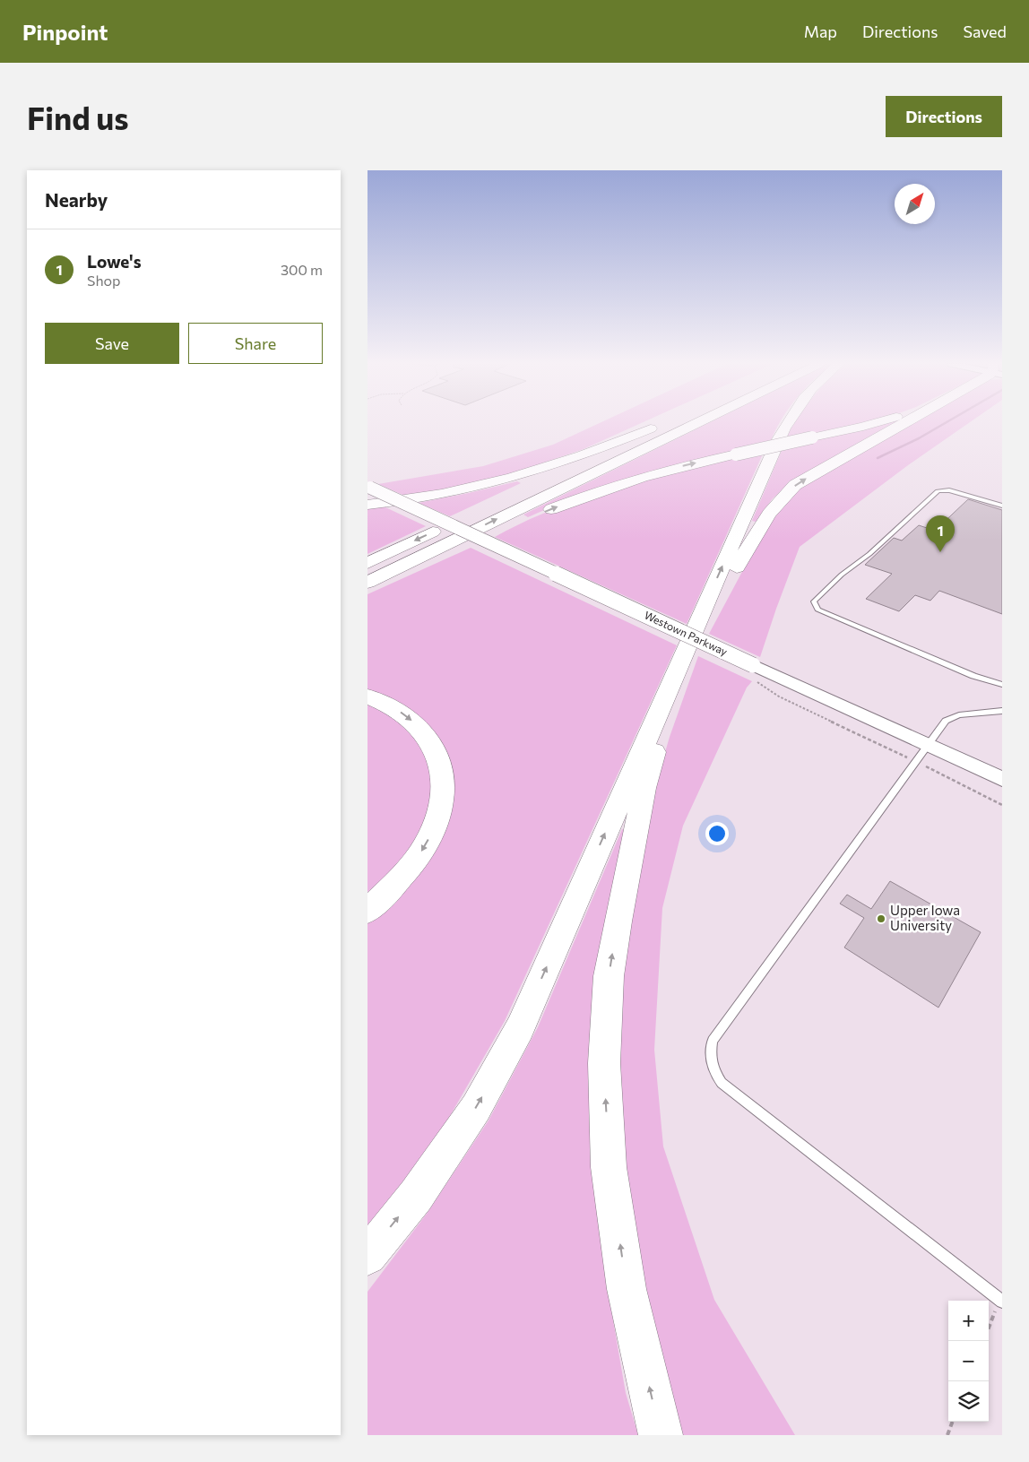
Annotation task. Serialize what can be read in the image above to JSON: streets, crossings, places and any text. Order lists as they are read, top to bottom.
{
  "streets": {
    "street": ["Westown Parkway"]
  },
  "places": ["Upper Iowa University"],
  "north": "top right",
  "page": {
    "header": "Pinpoint",
    "nav": ["Map", "Directions", "Saved"],
    "buttons": [
      "Directions",
      ["Save", "Share"]
    ],
    "title": "Find us",
    "heading": "Nearby",
    "list": [
      {
        "mark": "1",
        "name": "Lowe's",
        "note": "Shop",
        "value": "300 m"
      }
    ],
    "pins": "1",
    "map_buttons": ["+", "−"]
  }
}
